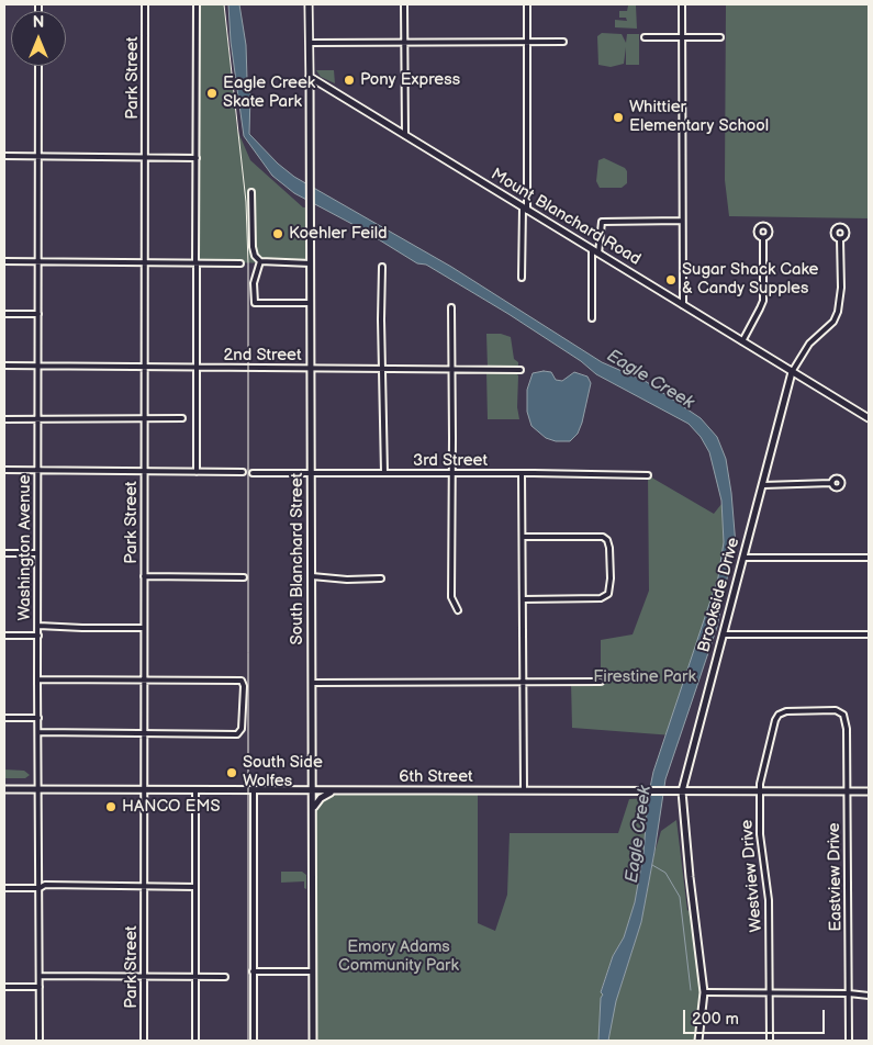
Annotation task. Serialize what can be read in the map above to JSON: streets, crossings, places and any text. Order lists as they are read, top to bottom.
{
  "streets": {
    "main road": ["Mount Blanchard Road"],
    "street": [
      "Park Street",
      "2nd Street",
      "3rd Street",
      "Washington Avenue",
      "South Blanchard Street",
      "Brookside Drive",
      "6th Street",
      "Westview Drive",
      "Eastview Drive"
    ]
  },
  "crossings": [
    ["Park Street", "2nd Street"],
    ["Park Street", "6th Street"],
    ["Mount Blanchard Road", "South Blanchard Street"],
    ["Mount Blanchard Road", "Brookside Drive"],
    ["2nd Street", "Washington Avenue"],
    ["2nd Street", "South Blanchard Street"],
    ["3rd Street", "South Blanchard Street"],
    ["Washington Avenue", "6th Street"],
    ["South Blanchard Street", "6th Street"],
    ["Brookside Drive", "6th Street"],
    ["6th Street", "Westview Drive"],
    ["6th Street", "Eastview Drive"],
    ["Westview Drive", "Eastview Drive"]
  ],
  "water": ["Eagle Creek"],
  "parks": ["Firestine Park", "Emory Adams Community Park"],
  "places": [
    "Pony Express",
    "Eagle Creek Skate Park",
    "Whittier Elementary School",
    "Koehler Feild",
    "Sugar Shack Cake & Candy Supples",
    "South Side Wolfes",
    "HANCO EMS"
  ],
  "scale_bar": "200 m",
  "north": "top"
}
